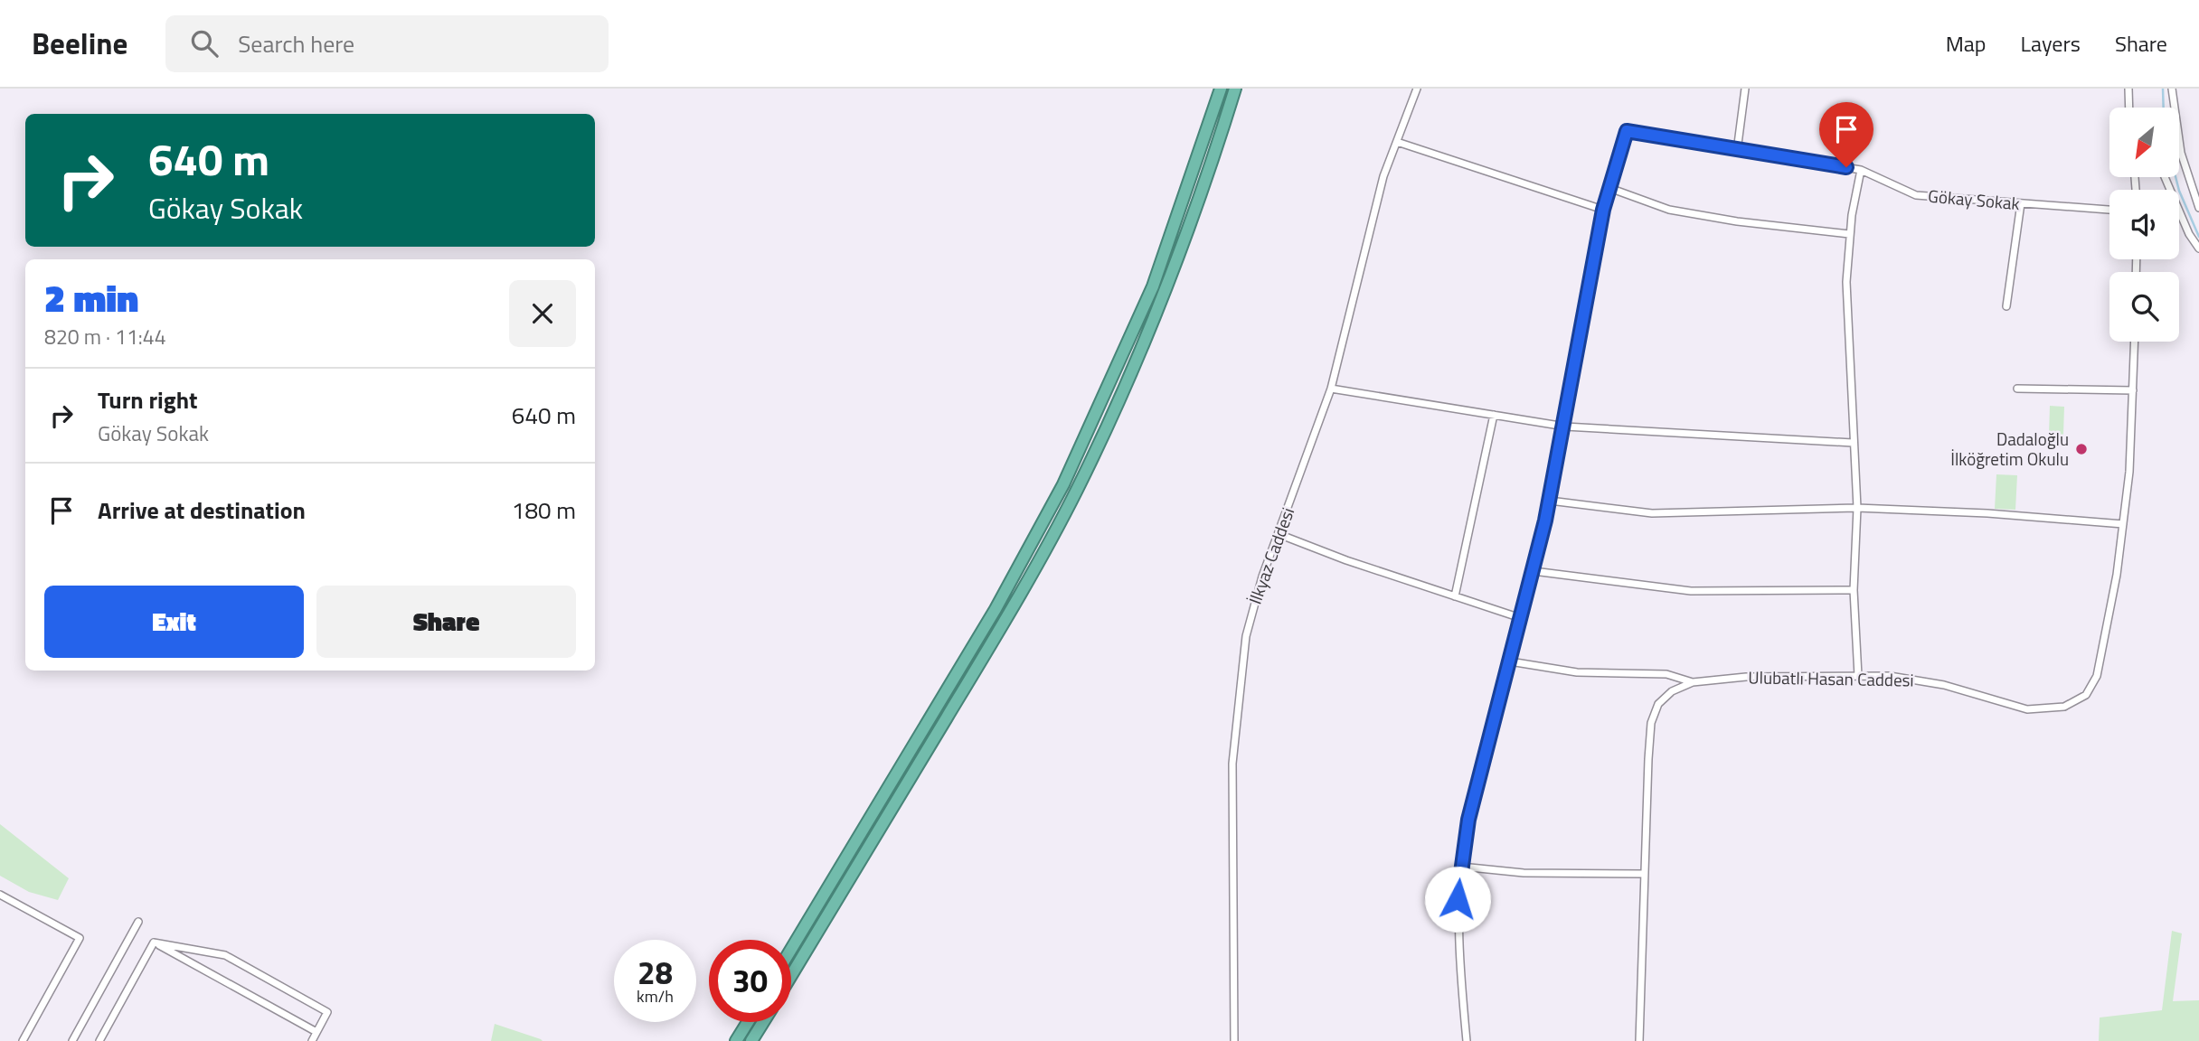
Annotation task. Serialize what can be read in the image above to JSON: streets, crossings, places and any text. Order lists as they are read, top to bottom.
{
  "streets": {
    "street": ["Gökay Sokak", "İlkyaz Caddesi", "Ulubatlı Hasan Caddesi"]
  },
  "places": ["Dadaloğlu İlköğretim Okulu"],
  "north": "bottom left",
  "page": {
    "header": "Beeline",
    "search": "Search here",
    "nav": ["Map", "Layers", "Share"],
    "turn": ["640 m", "Gökay Sokak"],
    "heading": ["2 min", "820 m · 11:44"],
    "list": [
      {
        "name": "Turn right",
        "note": "Gökay Sokak",
        "value": "640 m"
      },
      {
        "name": "Arrive at destination",
        "value": "180 m"
      }
    ],
    "buttons": ["Exit", "Share"],
    "speed": "28 km/h",
    "limit": "30"
  }
}
